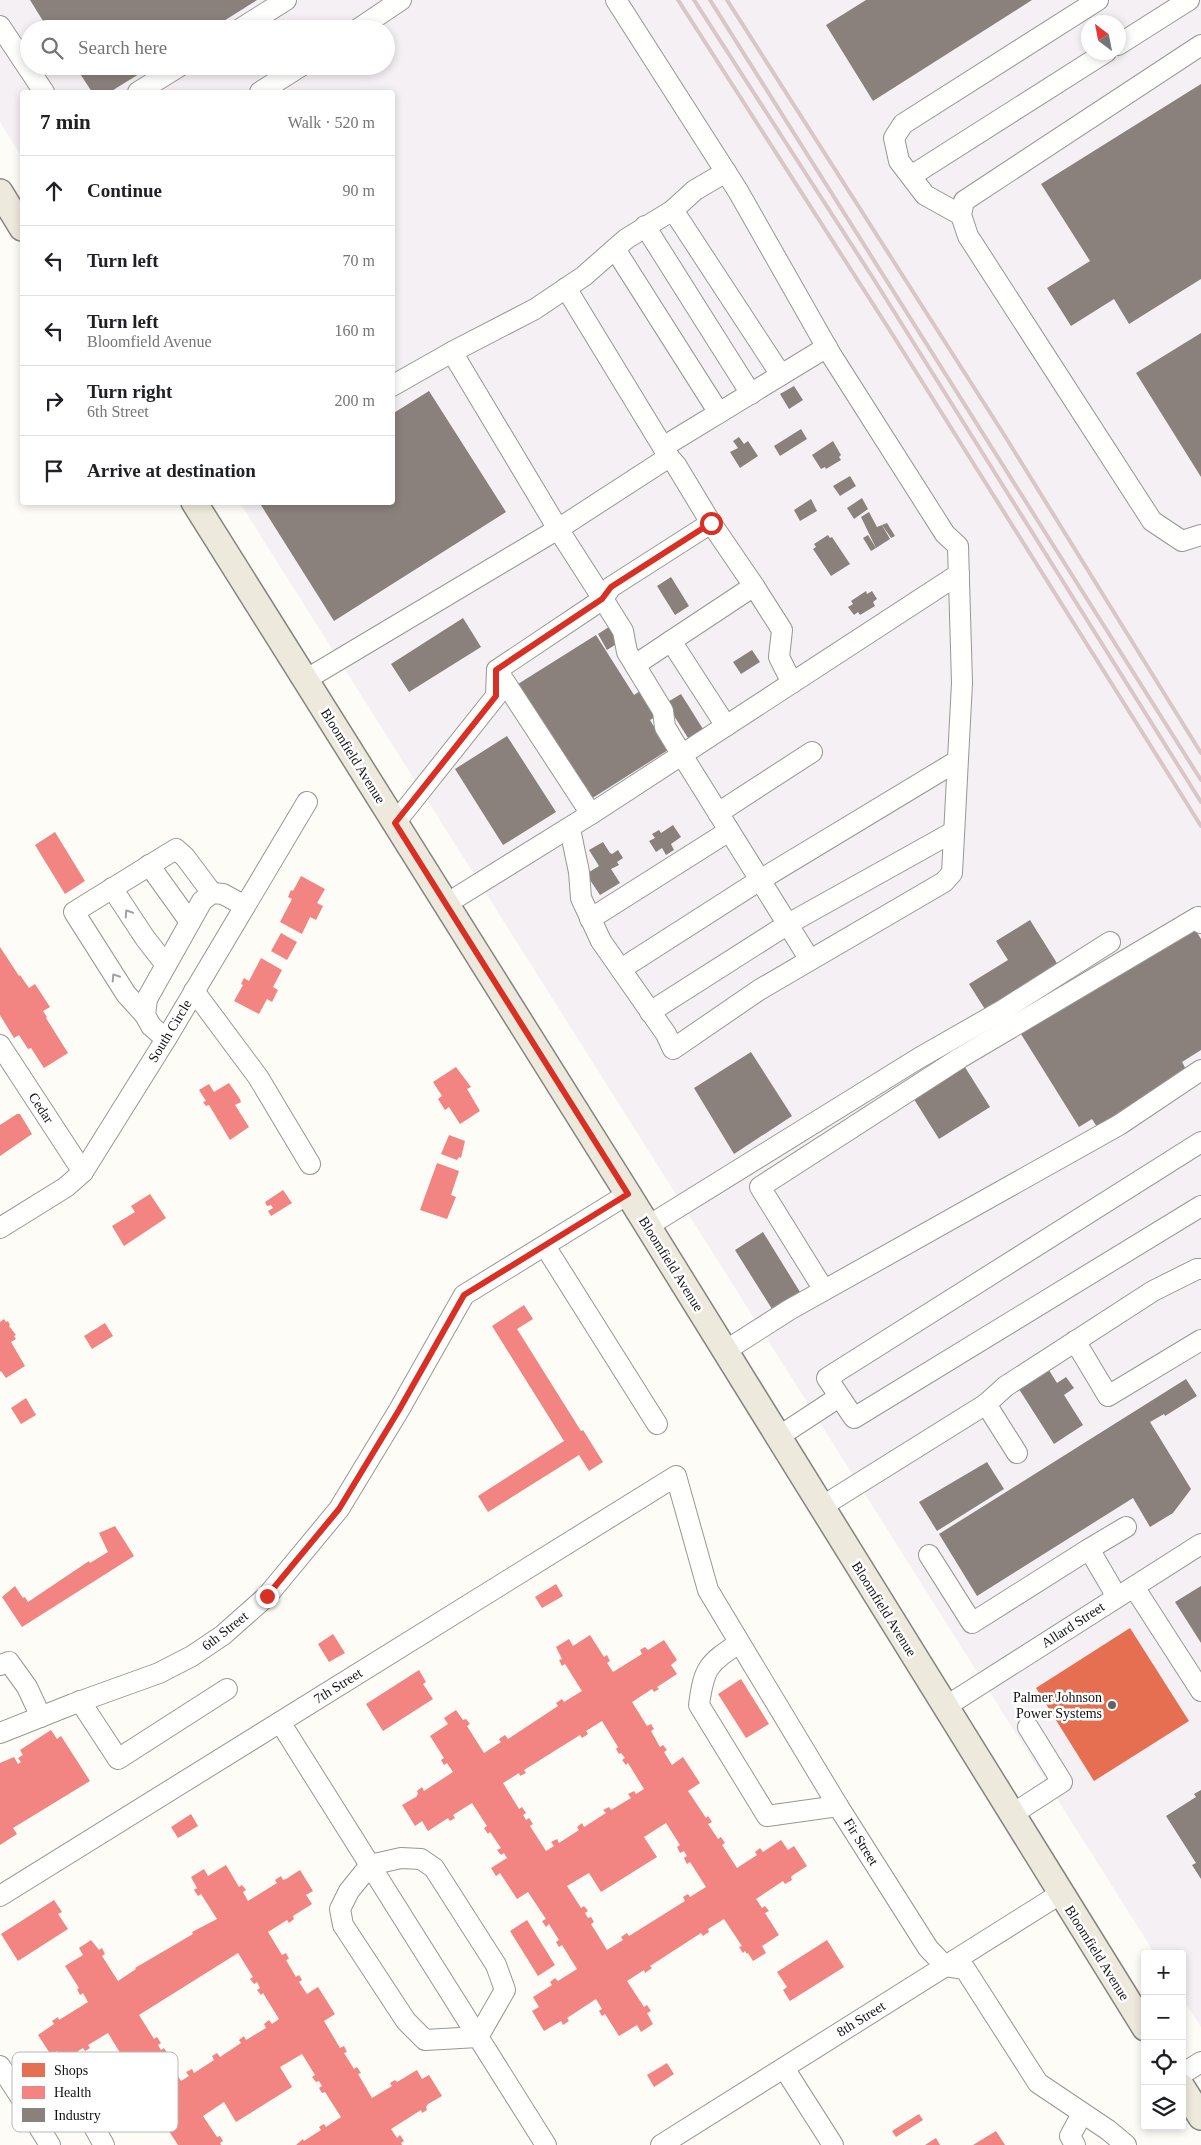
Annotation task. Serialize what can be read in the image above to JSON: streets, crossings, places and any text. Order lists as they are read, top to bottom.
{
  "streets": {
    "main road": ["Bloomfield Avenue"],
    "street": [
      "South Circle",
      "Cedar",
      "Allard Street",
      "6th Street",
      "7th Street",
      "Fir Street",
      "8th Street"
    ]
  },
  "crossings": [
    ["Bloomfield Avenue", "Allard Street"],
    ["Bloomfield Avenue", "6th Street"],
    ["Bloomfield Avenue", "8th Street"],
    ["South Circle", "Cedar"],
    ["7th Street", "Fir Street"],
    ["Fir Street", "8th Street"]
  ],
  "places": ["Palmer Johnson Power Systems"],
  "legend": ["Shops", "Health", "Industry"],
  "north": "top left",
  "page": {
    "search": "Search here",
    "heading": ["7 min", "Walk · 520 m"],
    "list": [
      ["Continue", "90 m"],
      ["Turn left", "70 m"],
      ["Turn left", "Bloomfield Avenue", "160 m"],
      ["Turn right", "6th Street", "200 m"],
      "Arrive at destination"
    ],
    "map_buttons": ["+", "−"]
  }
}
